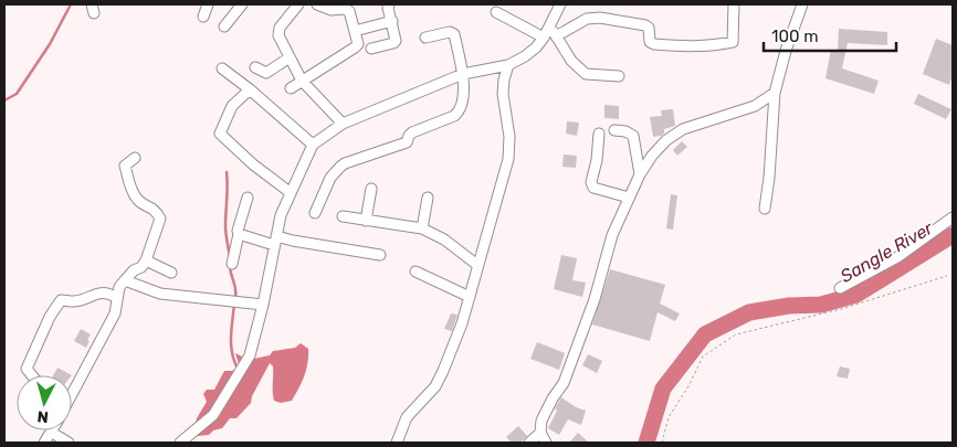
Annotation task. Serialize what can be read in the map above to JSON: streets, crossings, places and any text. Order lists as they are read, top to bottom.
{
  "water": ["Sangle River"],
  "scale_bar": "100 m",
  "north": "bottom"
}
